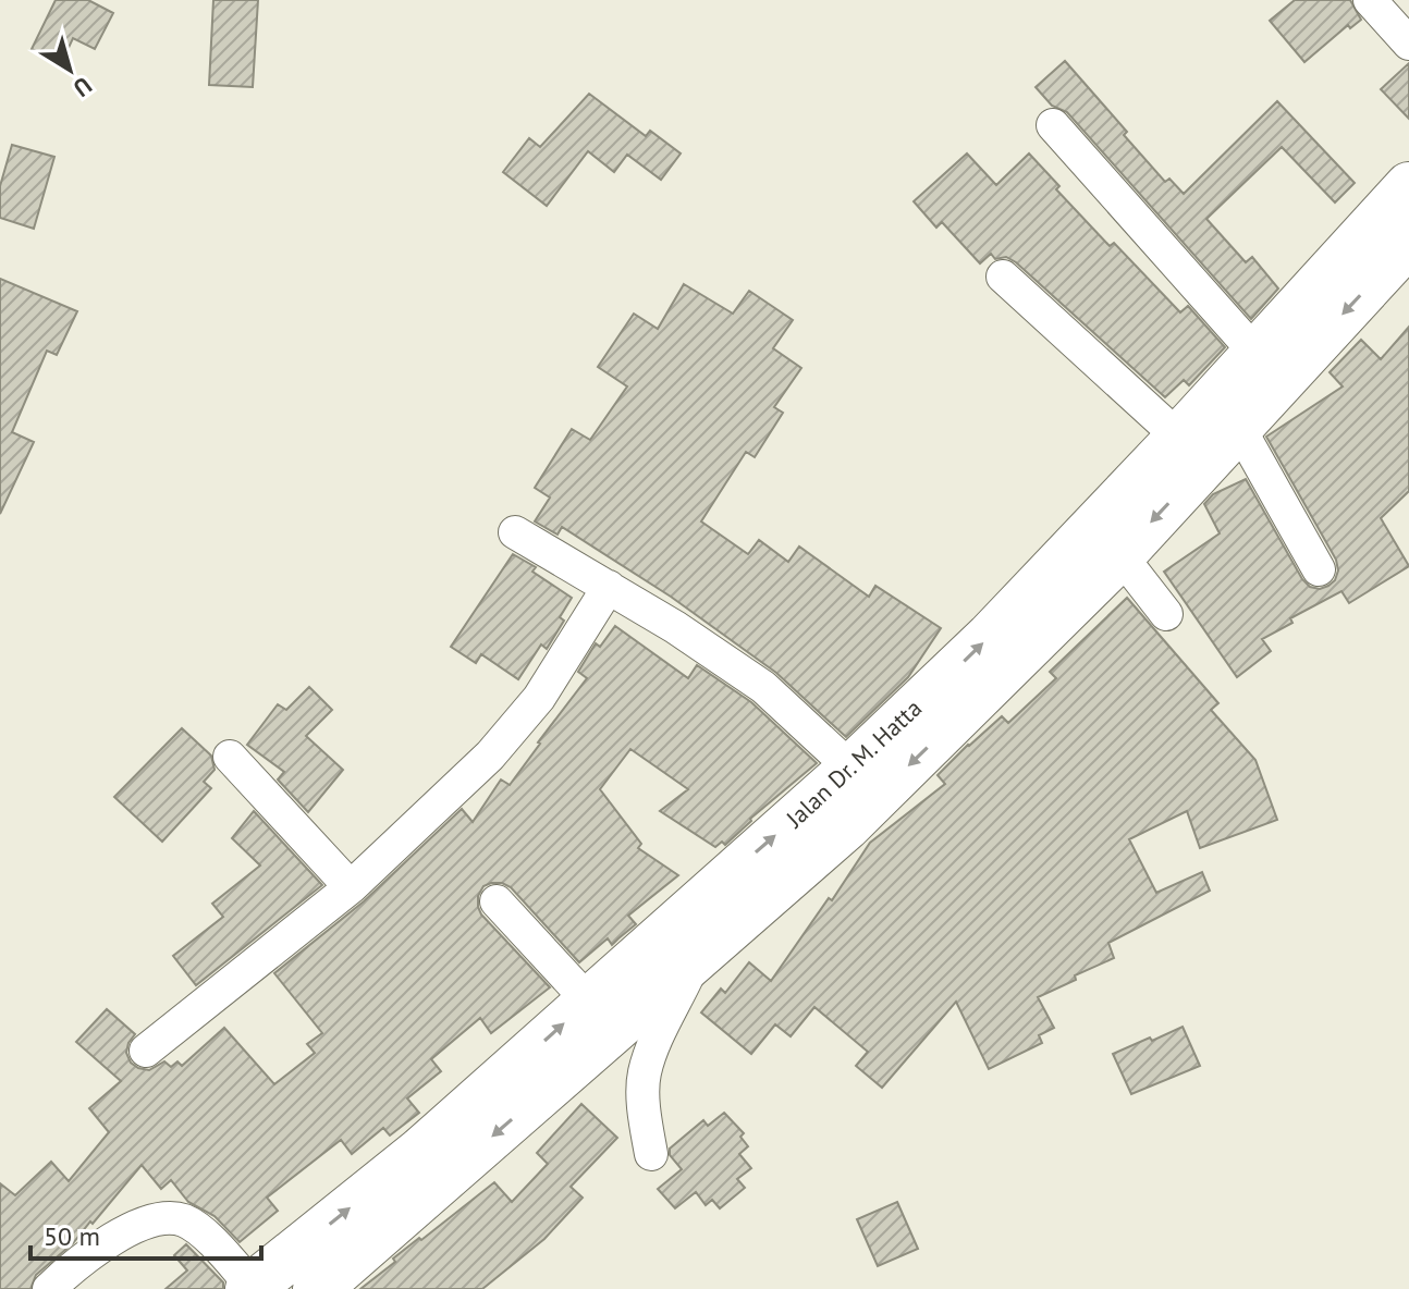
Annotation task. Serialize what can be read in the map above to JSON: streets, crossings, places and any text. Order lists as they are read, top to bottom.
{
  "streets": {
    "main road": ["Jalan Dr. M. Hatta"]
  },
  "scale_bar": "50 m",
  "north": "bottom right"
}
